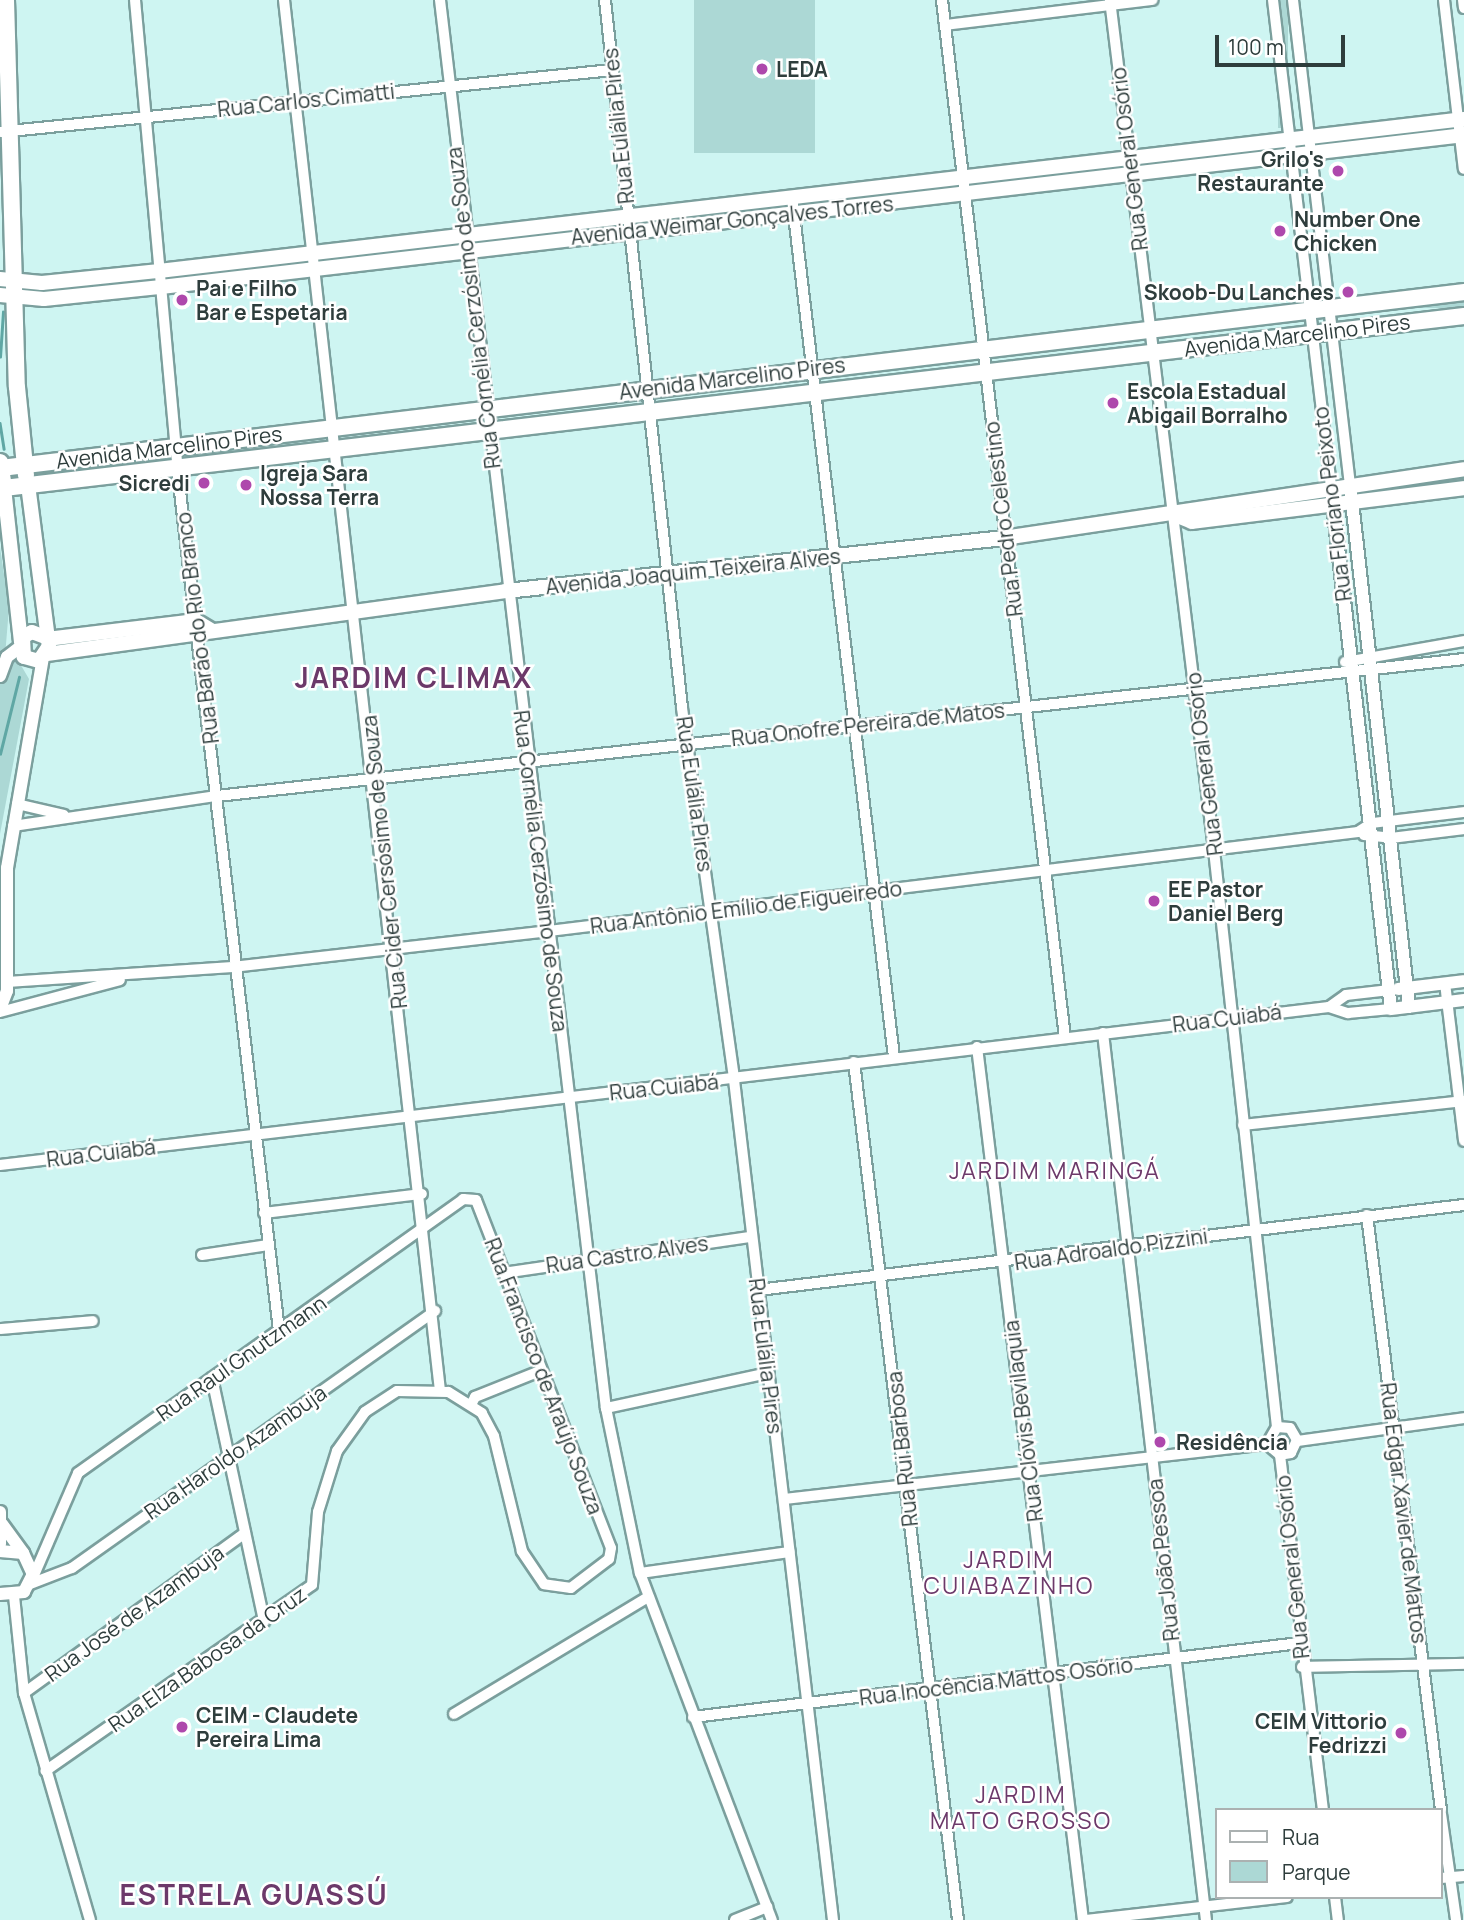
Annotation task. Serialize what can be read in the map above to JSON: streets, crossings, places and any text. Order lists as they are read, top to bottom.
{
  "streets": {
    "main road": ["Avenida Weimar Gonçalves Torres", "Avenida Marcelino Pires", "Avenida Joaquim Teixeira Alves"],
    "street": [
      "Rua Carlos Cimatti",
      "Rua Eulália Pires",
      "Rua General Osório",
      "Rua Cornélia Cerzósimo de Souza",
      "Rua Floriano Peixoto",
      "Rua Pedro Celestino",
      "Rua Barão do Rio Branco",
      "Rua Onofre Pereira de Matos",
      "Rua Cider Cersósimo de Souza",
      "Rua Antônio Emílio de Figueiredo",
      "Rua Cuiabá",
      "Rua Adroaldo Pizzini",
      "Rua Castro Alves",
      "Rua Raul Gnutzmann",
      "Rua Francisco de Araújo Souza",
      "Rua Clóvis Bevilaquia",
      "Rua Rui Barbosa",
      "Rua Haroldo Azambuja",
      "Rua Edgar Xavier de Mattos",
      "Rua João Pessoa",
      "Rua José de Azambuja",
      "Rua Elza Babosa da Cruz",
      "Rua Inocência Mattos Osório"
    ]
  },
  "crossings": [
    ["Rua Carlos Cimatti", "Rua Eulália Pires"],
    ["Rua Carlos Cimatti", "Rua Cornélia Cerzósimo de Souza"],
    ["Rua Carlos Cimatti", "Rua Barão do Rio Branco"],
    ["Rua Carlos Cimatti", "Rua Cider Cersósimo de Souza"],
    ["Rua Eulália Pires", "Avenida Weimar Gonçalves Torres"],
    ["Rua Eulália Pires", "Avenida Marcelino Pires"],
    ["Rua Eulália Pires", "Avenida Joaquim Teixeira Alves"],
    ["Rua Eulália Pires", "Rua Onofre Pereira de Matos"],
    ["Rua Eulália Pires", "Rua Antônio Emílio de Figueiredo"],
    ["Rua Eulália Pires", "Rua Cuiabá"],
    ["Rua Eulália Pires", "Rua Adroaldo Pizzini"],
    ["Rua Eulália Pires", "Rua Castro Alves"],
    ["Rua Eulália Pires", "Rua Inocência Mattos Osório"],
    ["Rua General Osório", "Avenida Weimar Gonçalves Torres"],
    ["Rua General Osório", "Avenida Marcelino Pires"],
    ["Rua General Osório", "Avenida Joaquim Teixeira Alves"],
    ["Rua General Osório", "Rua Onofre Pereira de Matos"],
    ["Rua General Osório", "Rua Antônio Emílio de Figueiredo"],
    ["Rua General Osório", "Rua Cuiabá"],
    ["Rua General Osório", "Rua Adroaldo Pizzini"],
    ["Rua General Osório", "Rua Inocência Mattos Osório"],
    ["Avenida Weimar Gonçalves Torres", "Rua Cornélia Cerzósimo de Souza"],
    ["Avenida Weimar Gonçalves Torres", "Rua Floriano Peixoto"],
    ["Avenida Weimar Gonçalves Torres", "Rua Pedro Celestino"],
    ["Avenida Weimar Gonçalves Torres", "Rua Barão do Rio Branco"],
    ["Avenida Weimar Gonçalves Torres", "Rua Cider Cersósimo de Souza"],
    ["Rua Cornélia Cerzósimo de Souza", "Avenida Marcelino Pires"],
    ["Rua Cornélia Cerzósimo de Souza", "Avenida Joaquim Teixeira Alves"],
    ["Rua Cornélia Cerzósimo de Souza", "Rua Onofre Pereira de Matos"],
    ["Rua Cornélia Cerzósimo de Souza", "Rua Antônio Emílio de Figueiredo"],
    ["Rua Cornélia Cerzósimo de Souza", "Rua Cuiabá"],
    ["Rua Cornélia Cerzósimo de Souza", "Rua Castro Alves"],
    ["Rua Cornélia Cerzósimo de Souza", "Rua Inocência Mattos Osório"],
    ["Avenida Marcelino Pires", "Rua Floriano Peixoto"],
    ["Avenida Marcelino Pires", "Rua Pedro Celestino"],
    ["Avenida Marcelino Pires", "Rua Barão do Rio Branco"],
    ["Avenida Marcelino Pires", "Rua Cider Cersósimo de Souza"],
    ["Rua Floriano Peixoto", "Avenida Joaquim Teixeira Alves"],
    ["Rua Floriano Peixoto", "Rua Onofre Pereira de Matos"],
    ["Rua Floriano Peixoto", "Rua Antônio Emílio de Figueiredo"],
    ["Rua Floriano Peixoto", "Rua Cuiabá"],
    ["Rua Pedro Celestino", "Avenida Joaquim Teixeira Alves"],
    ["Rua Pedro Celestino", "Rua Onofre Pereira de Matos"],
    ["Rua Pedro Celestino", "Rua Antônio Emílio de Figueiredo"],
    ["Rua Pedro Celestino", "Rua Cuiabá"],
    ["Avenida Joaquim Teixeira Alves", "Rua Barão do Rio Branco"],
    ["Avenida Joaquim Teixeira Alves", "Rua Cider Cersósimo de Souza"],
    ["Rua Barão do Rio Branco", "Rua Onofre Pereira de Matos"],
    ["Rua Barão do Rio Branco", "Rua Antônio Emílio de Figueiredo"],
    ["Rua Barão do Rio Branco", "Rua Cuiabá"],
    ["Rua Barão do Rio Branco", "Rua Raul Gnutzmann"],
    ["Rua Onofre Pereira de Matos", "Rua Cider Cersósimo de Souza"],
    ["Rua Cider Cersósimo de Souza", "Rua Antônio Emílio de Figueiredo"],
    ["Rua Cider Cersósimo de Souza", "Rua Cuiabá"],
    ["Rua Cider Cersósimo de Souza", "Rua Raul Gnutzmann"],
    ["Rua Cider Cersósimo de Souza", "Rua Haroldo Azambuja"],
    ["Rua Cider Cersósimo de Souza", "Rua Elza Babosa da Cruz"],
    ["Rua Cuiabá", "Rua Clóvis Bevilaquia"],
    ["Rua Cuiabá", "Rua Rui Barbosa"],
    ["Rua Cuiabá", "Rua João Pessoa"],
    ["Rua Adroaldo Pizzini", "Rua Clóvis Bevilaquia"],
    ["Rua Adroaldo Pizzini", "Rua Rui Barbosa"],
    ["Rua Adroaldo Pizzini", "Rua Edgar Xavier de Mattos"],
    ["Rua Adroaldo Pizzini", "Rua João Pessoa"],
    ["Rua Castro Alves", "Rua Francisco de Araújo Souza"],
    ["Rua Raul Gnutzmann", "Rua Francisco de Araújo Souza"],
    ["Rua Raul Gnutzmann", "Rua Haroldo Azambuja"],
    ["Rua Francisco de Araújo Souza", "Rua Elza Babosa da Cruz"],
    ["Rua Clóvis Bevilaquia", "Rua Inocência Mattos Osório"],
    ["Rua Rui Barbosa", "Rua Inocência Mattos Osório"],
    ["Rua João Pessoa", "Rua Inocência Mattos Osório"]
  ],
  "districts": [
    "JARDIM CLIMAX",
    "JARDIM MARINGÁ",
    "JARDIM CUIABAZINHO",
    "JARDIM MATO GROSSO",
    "ESTRELA GUASSÚ"
  ],
  "places": [
    "LEDA",
    "Grilo's Restaurante",
    "Number One Chicken",
    "Skoob-Du Lanches",
    "Pai e Filho Bar e Espetaria",
    "Escola Estadual Abigail Borralho",
    "Sicredi",
    "Igreja Sara Nossa Terra",
    "EE Pastor Daniel Berg",
    "Residência",
    "CEIM - Claudete Pereira Lima",
    "CEIM Vittorio Fedrizzi"
  ],
  "legend": ["Rua", "Parque"],
  "scale_bar": "100 m"
}
